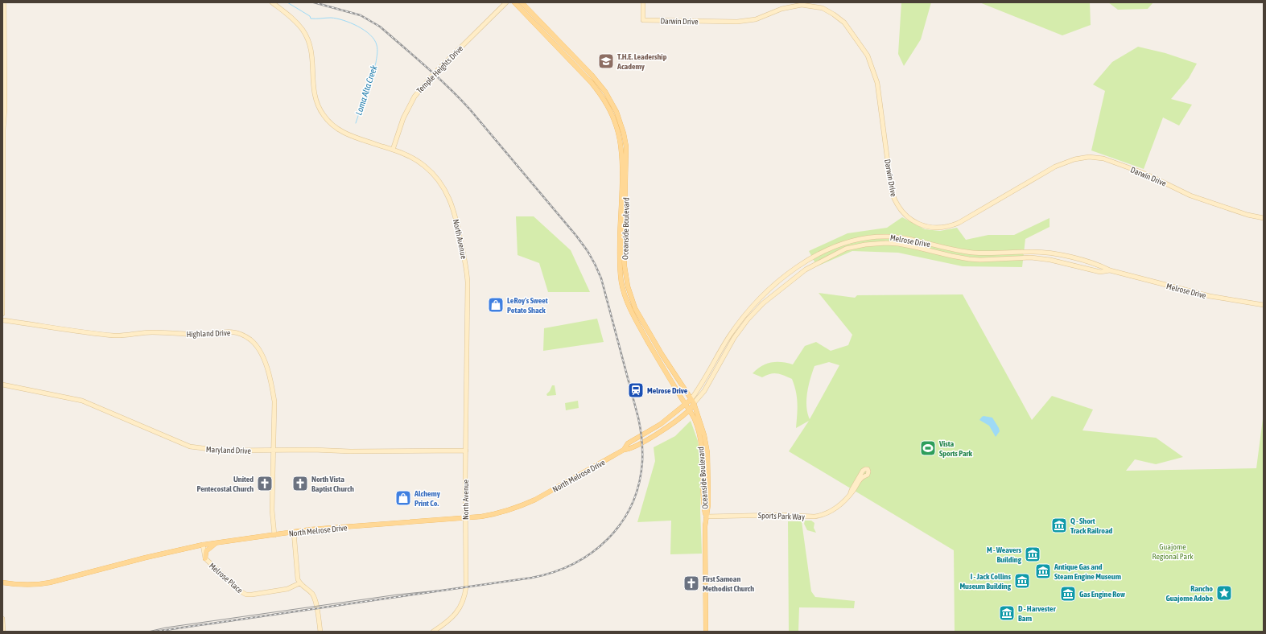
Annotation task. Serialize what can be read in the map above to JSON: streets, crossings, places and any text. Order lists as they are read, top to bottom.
{
  "streets": {
    "main road": ["Oceanside Boulevard", "Melrose Drive", "North Melrose Drive"],
    "street": [
      "Darwin Drive",
      "Temple Heights Drive",
      "North Avenue",
      "Highland Drive",
      "Maryland Drive",
      "Sports Park Way",
      "Melrose Place"
    ]
  },
  "crossings": [
    ["Temple Heights Drive", "North Avenue"],
    ["Oceanside Boulevard", "Melrose Drive"],
    ["Oceanside Boulevard", "North Melrose Drive"],
    ["Oceanside Boulevard", "Sports Park Way"],
    ["North Avenue", "Maryland Drive"],
    ["North Avenue", "North Melrose Drive"],
    ["Melrose Drive", "North Melrose Drive"],
    ["Highland Drive", "Maryland Drive"],
    ["Highland Drive", "North Melrose Drive"],
    ["North Melrose Drive", "Melrose Place"]
  ],
  "water": ["Loma Alta Creek"],
  "parks": ["Guajome Regional Park"],
  "places": {
    "school or university": ["T.H.E. Leadership Academy"],
    "shop": ["LeRoy's Sweet Potato Shack", "Alchemy Print Co."],
    "station": ["Melrose Drive"],
    "sports": ["Vista Sports Park"],
    "church": ["United Pentecostal Church", "North Vista Baptist Church", "First Samoan Methodist Church"],
    "museum": [
      "Q - Short Track Railroad",
      "M - Weavers Building",
      "Antique Gas and Steam Engine Museum",
      "I - Jack Collins Museum Building",
      "Gas Engine Row",
      "D - Harvester Barn"
    ],
    "place": ["Rancho Guajome Adobe"]
  }
}
